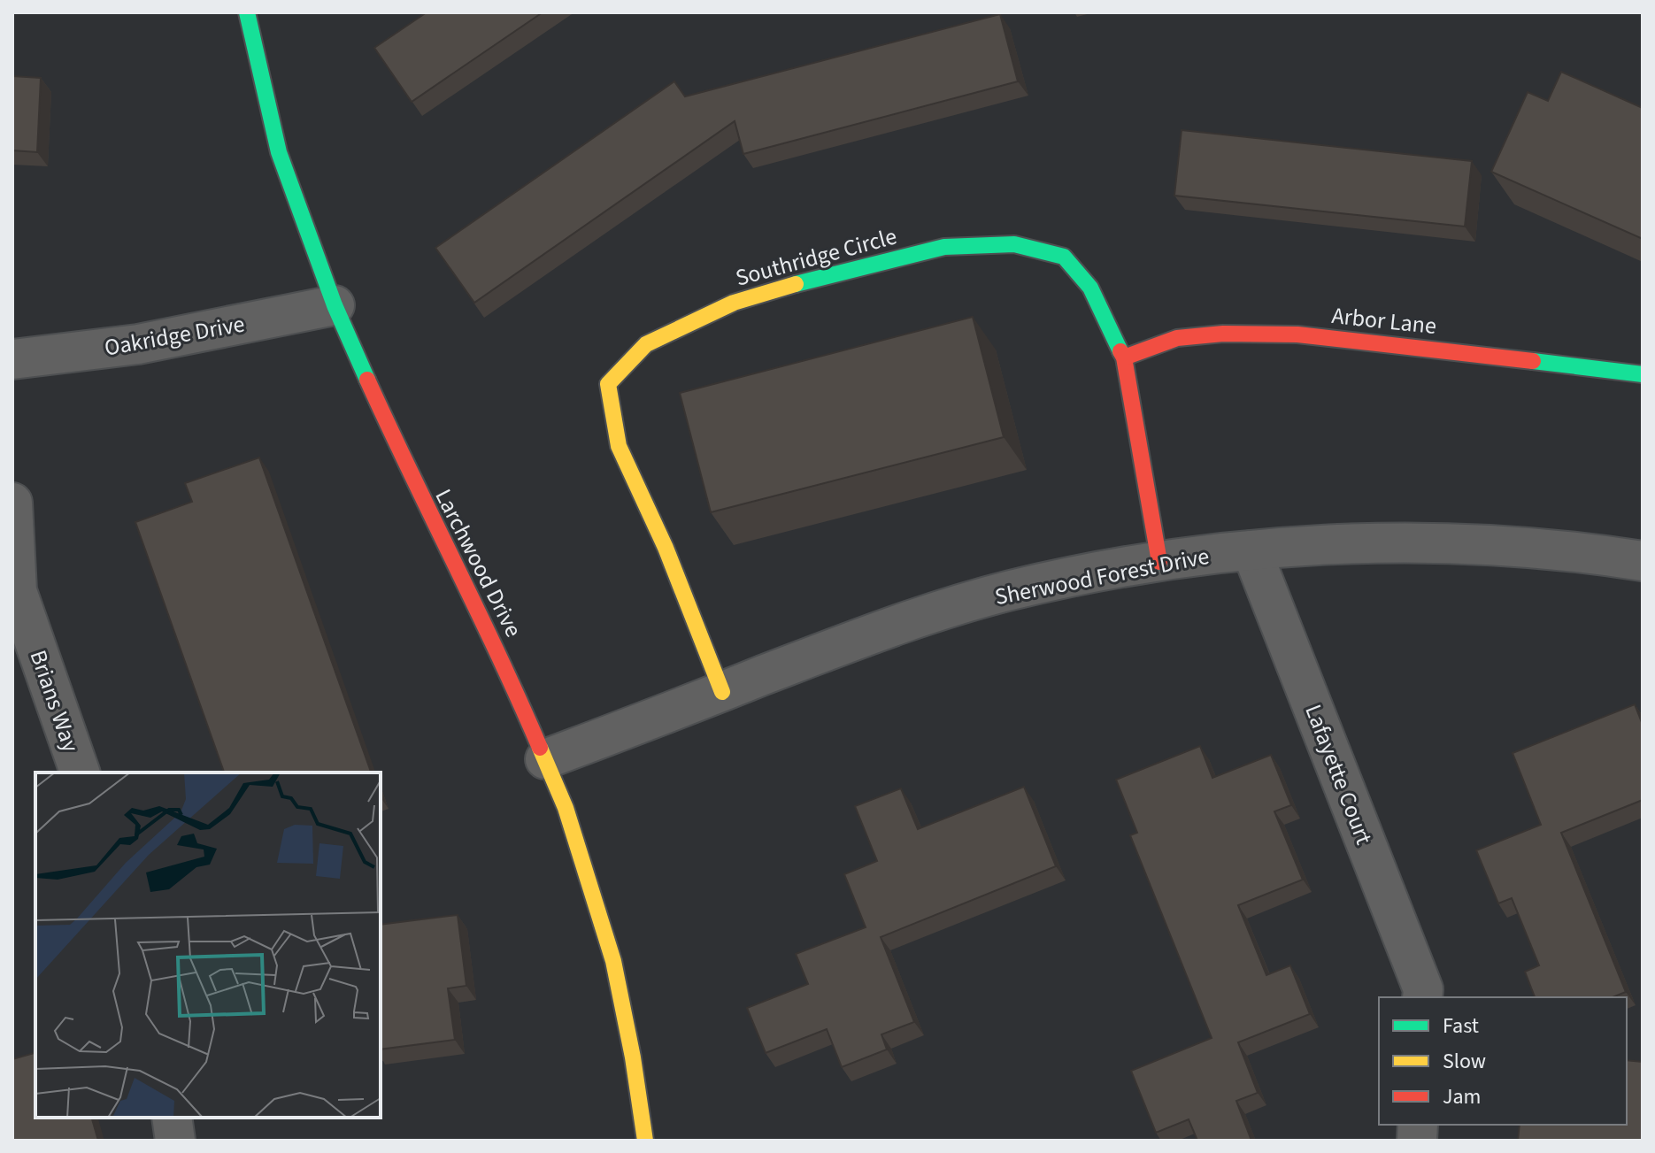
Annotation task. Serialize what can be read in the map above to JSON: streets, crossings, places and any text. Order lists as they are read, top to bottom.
{
  "streets": {
    "street": [
      "Southridge Circle",
      "Arbor Lane",
      "Oakridge Drive",
      "Larchwood Drive",
      "Sherwood Forest Drive",
      "Brians Way",
      "Lafayette Court"
    ]
  },
  "crossings": [
    ["Southridge Circle", "Arbor Lane"],
    ["Southridge Circle", "Sherwood Forest Drive"],
    ["Oakridge Drive", "Larchwood Drive"],
    ["Larchwood Drive", "Sherwood Forest Drive"],
    ["Sherwood Forest Drive", "Lafayette Court"]
  ],
  "legend": ["Fast", "Slow", "Jam"]
}
